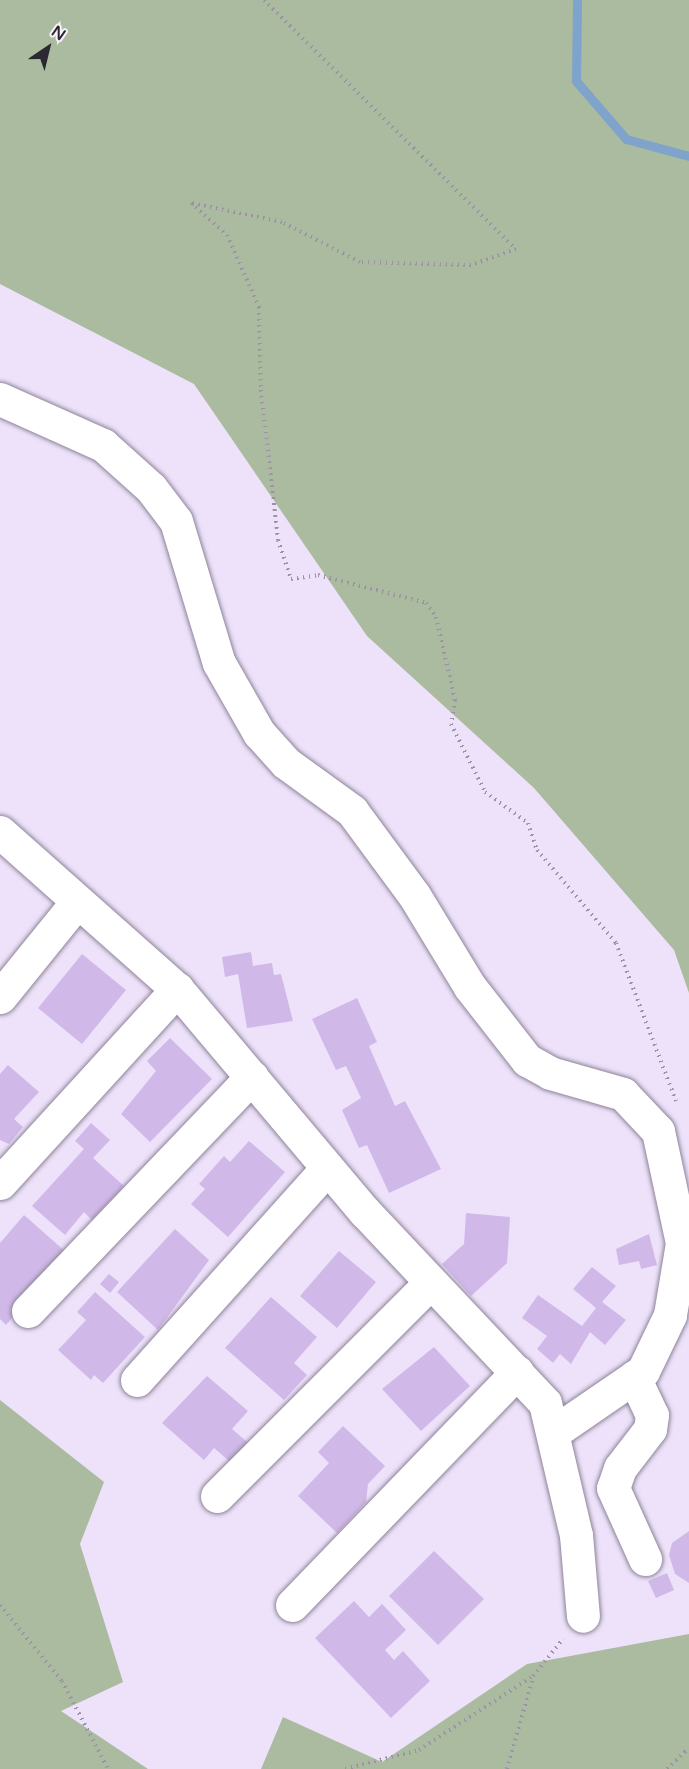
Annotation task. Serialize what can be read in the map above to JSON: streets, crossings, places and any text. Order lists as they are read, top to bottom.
{
  "north": "top right"
}
